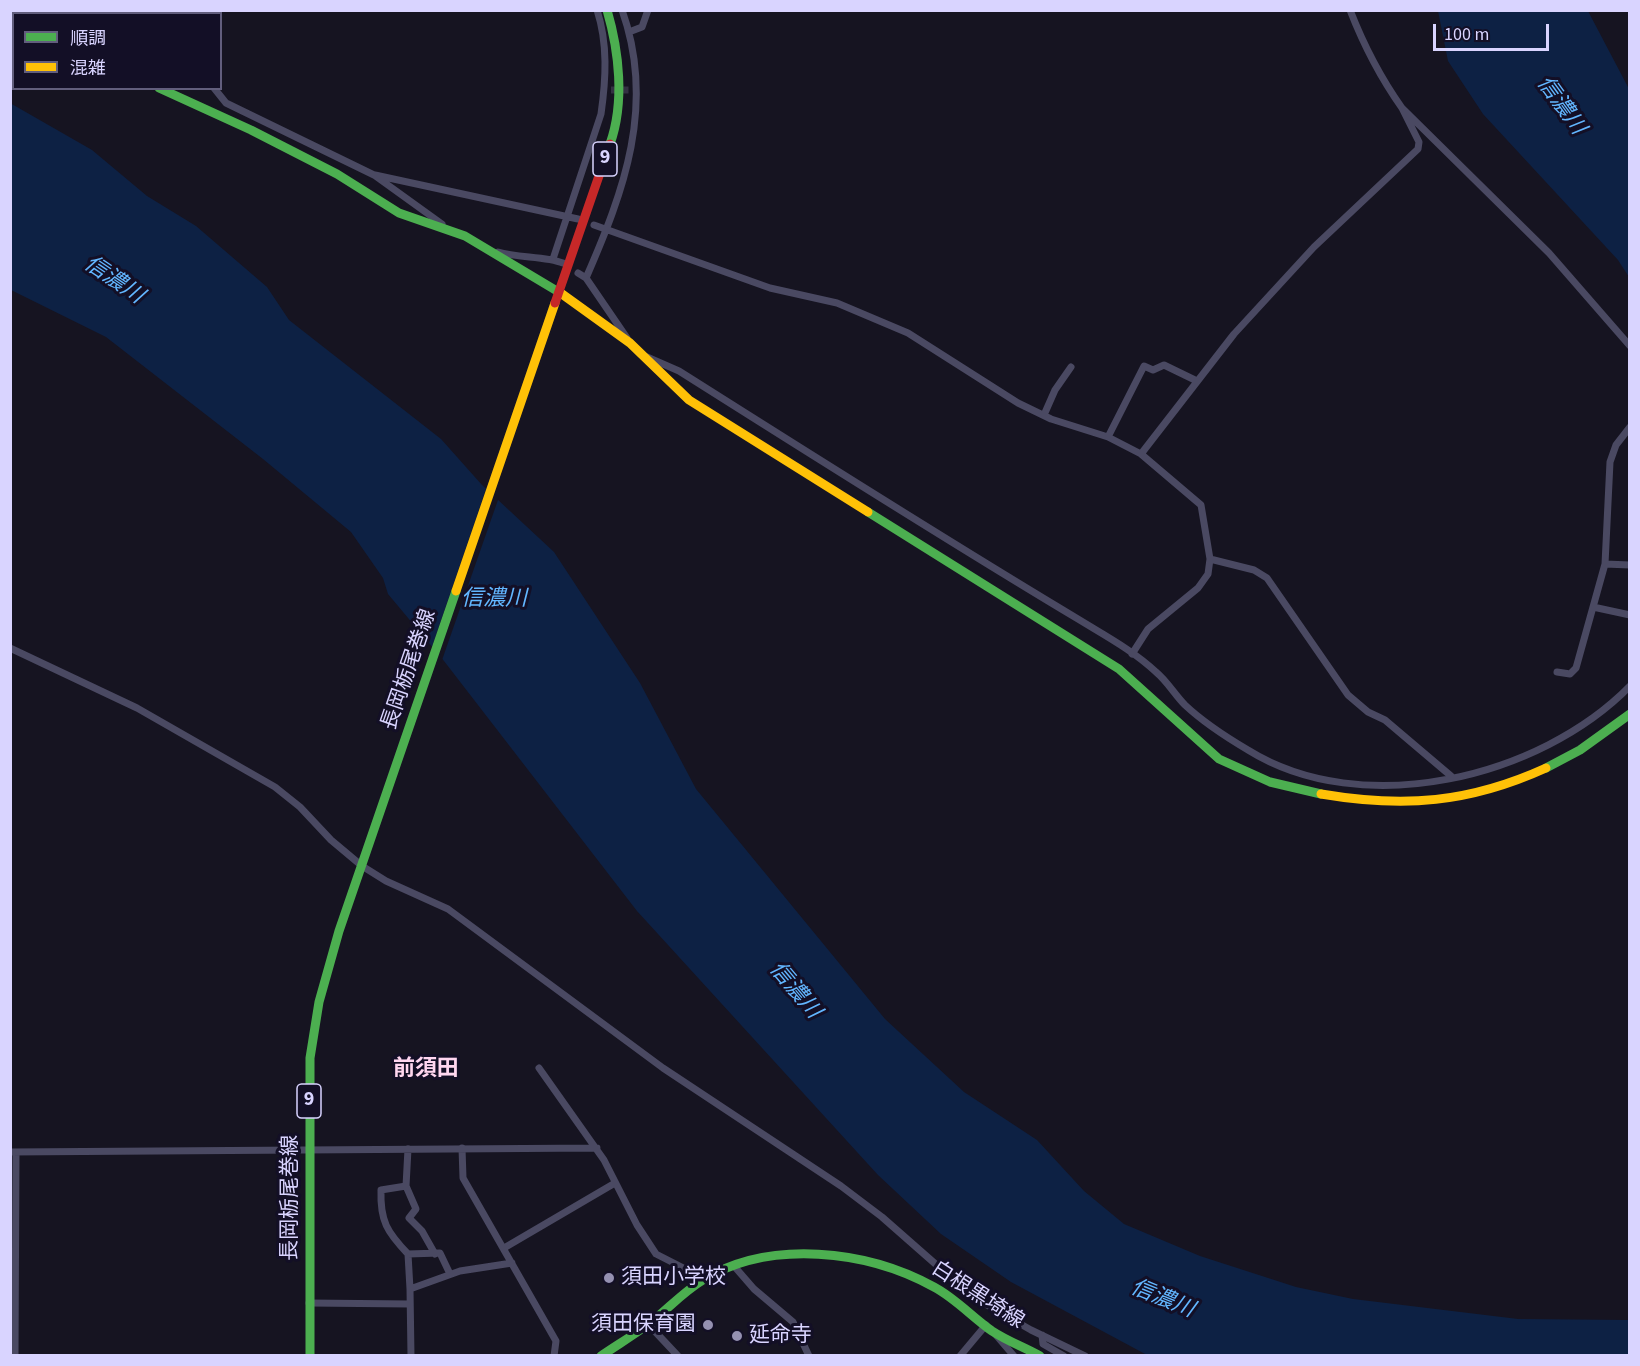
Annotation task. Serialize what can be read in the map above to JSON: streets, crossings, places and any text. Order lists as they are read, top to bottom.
{
  "streets": {
    "main road": ["9", "長岡栃尾巻線", "白根黒埼線"]
  },
  "districts": ["前須田"],
  "water": ["信濃川"],
  "places": ["須田小学校", "須田保育園", "延命寺"],
  "legend": ["順調", "混雑"],
  "scale_bar": "100 m"
}
